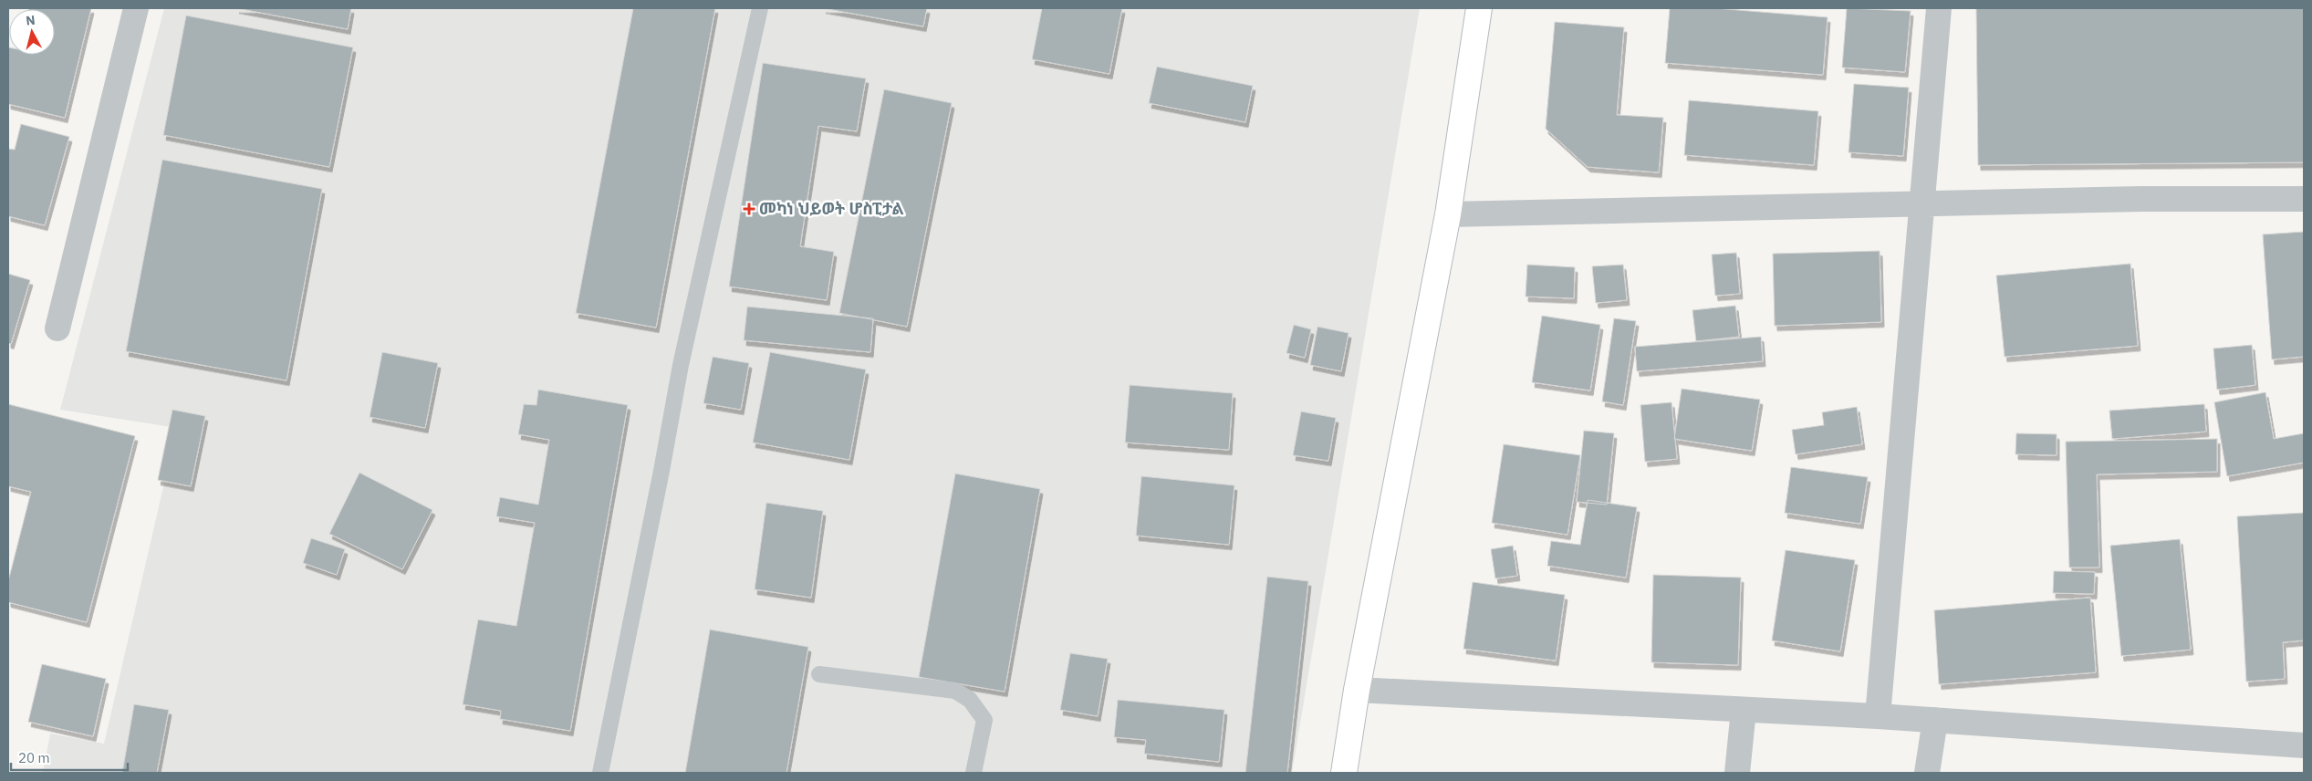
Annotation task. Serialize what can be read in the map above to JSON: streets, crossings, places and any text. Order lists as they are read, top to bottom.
{
  "places": {
    "health": ["መካነ ህይወት ሆስፒታል"]
  },
  "scale_bar": "20 m",
  "north": "top"
}
